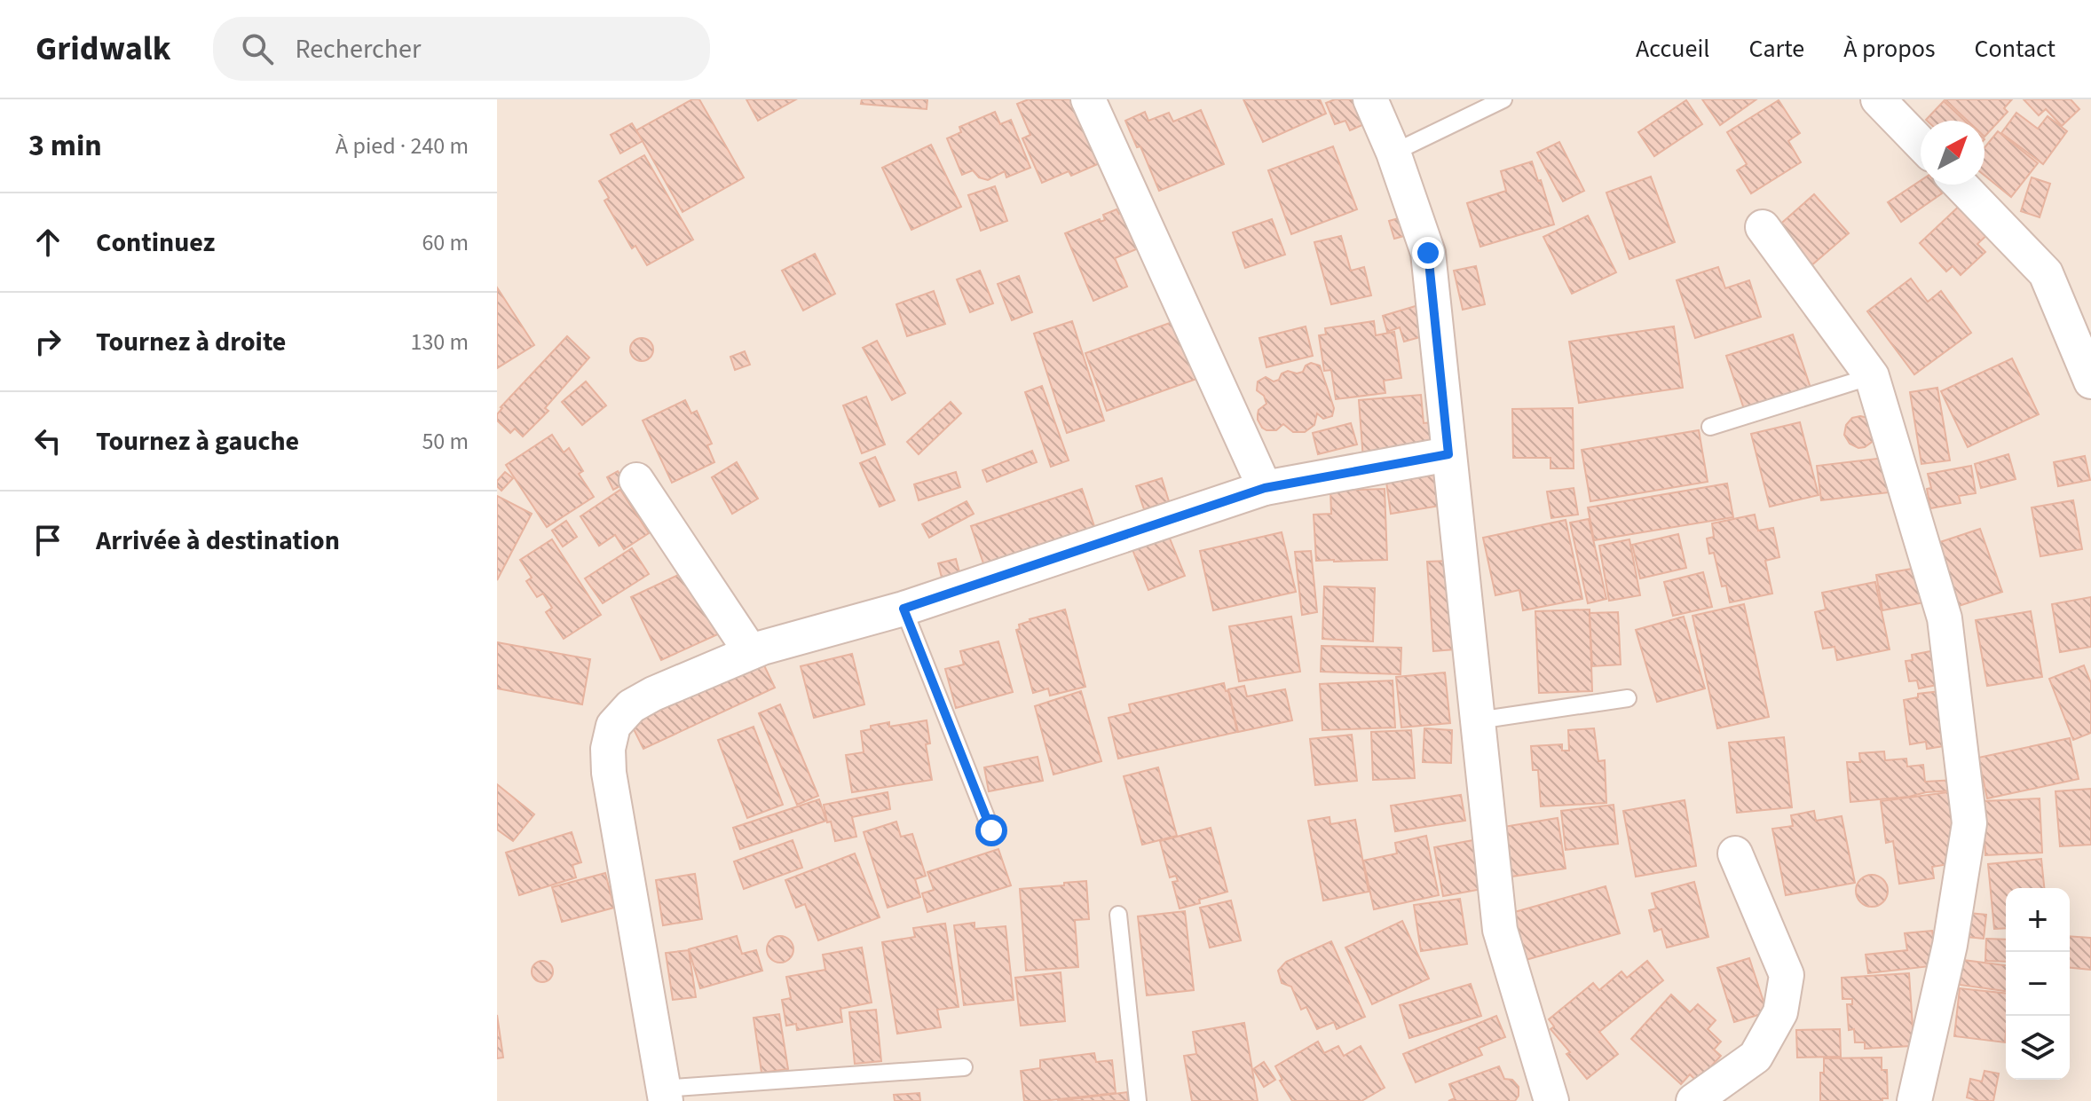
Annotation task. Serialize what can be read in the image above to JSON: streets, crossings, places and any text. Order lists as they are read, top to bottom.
{
  "north": "top right",
  "page": {
    "header": "Gridwalk",
    "search": "Rechercher",
    "nav": [
      "Accueil",
      "Carte",
      "À propos",
      "Contact"
    ],
    "heading": ["3 min", "À pied · 240 m"],
    "list": [
      ["Continuez", "60 m"],
      ["Tournez à droite", "130 m"],
      ["Tournez à gauche", "50 m"],
      "Arrivée à destination"
    ],
    "map_buttons": ["+", "−"]
  }
}
